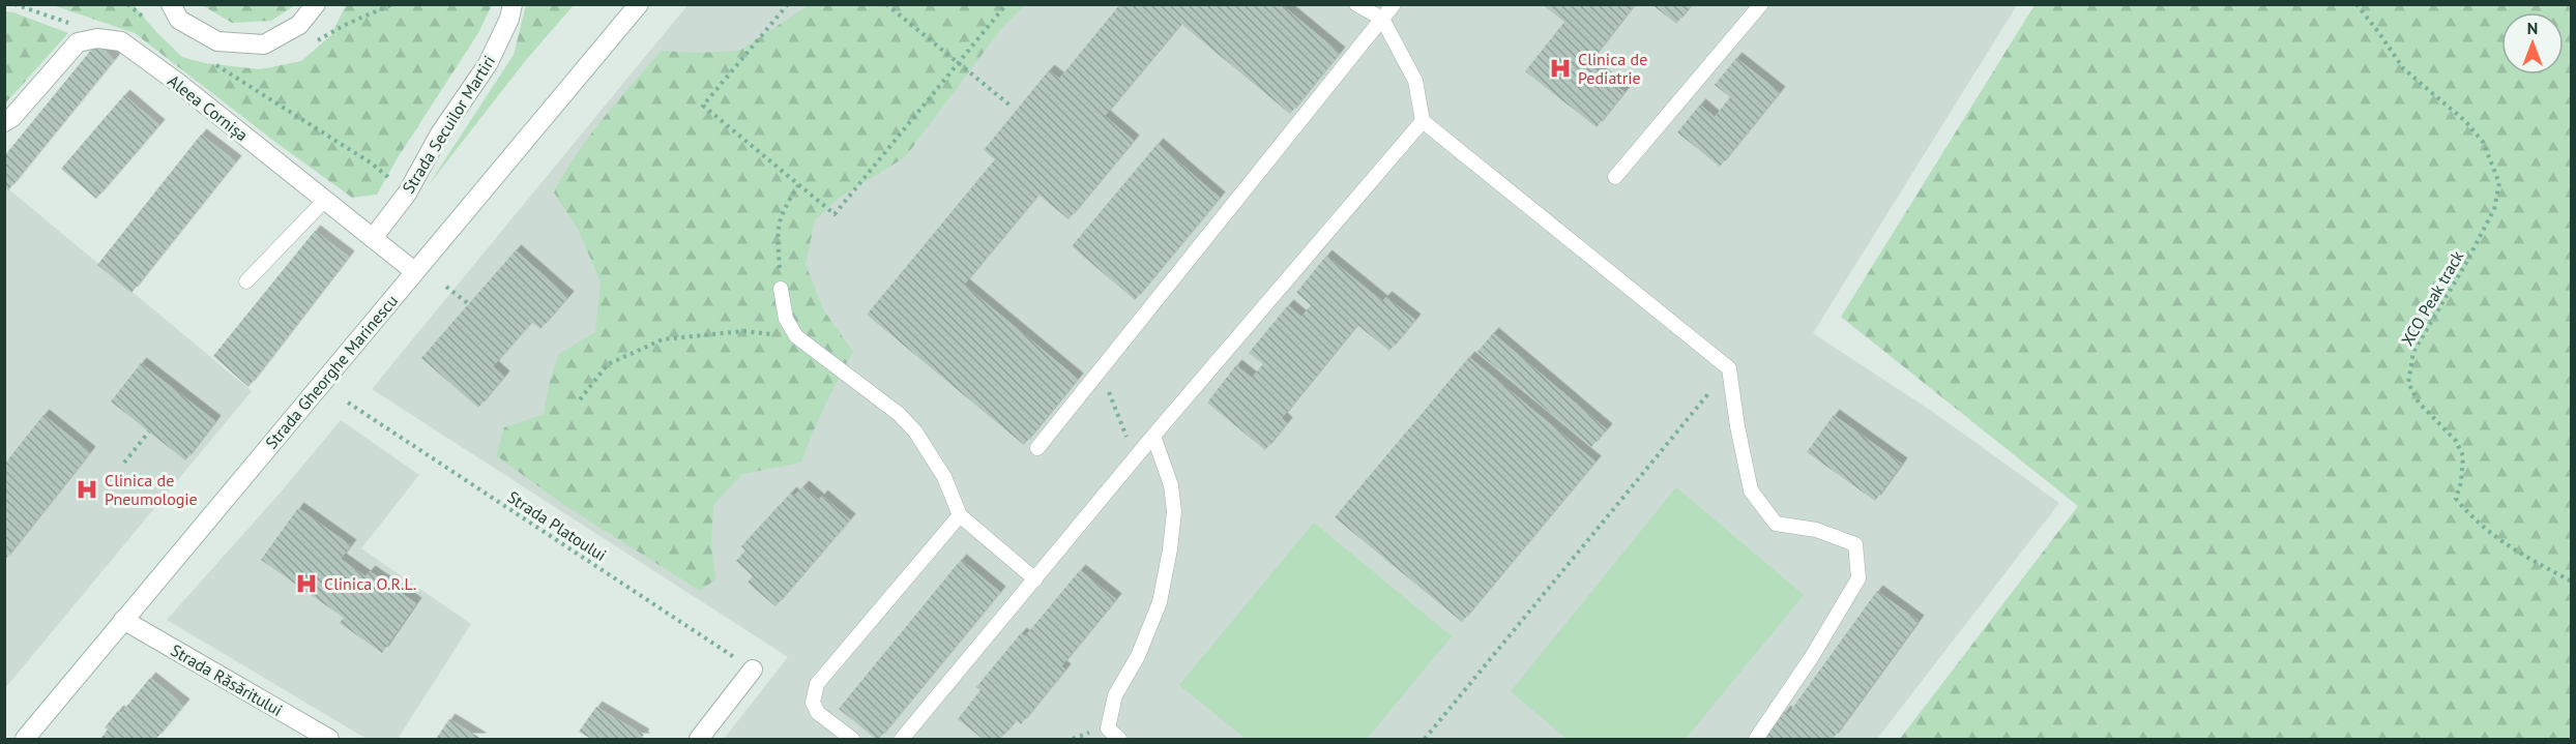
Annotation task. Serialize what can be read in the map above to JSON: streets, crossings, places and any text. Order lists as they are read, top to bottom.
{
  "streets": {
    "street": [
      "Aleea Cornișa",
      "Strada Secuilor Martiri",
      "Strada Gheorghe Marinescu",
      "Strada Răsăritului"
    ],
    "path": ["XCO Peak track", "Strada Platoului"]
  },
  "crossings": [
    ["Aleea Cornișa", "Strada Secuilor Martiri"],
    ["Aleea Cornișa", "Strada Gheorghe Marinescu"],
    ["Strada Gheorghe Marinescu", "Strada Răsăritului"]
  ],
  "places": {
    "hospital": ["Clinica de Pediatrie", "Clinica de Pneumologie", "Clinica O.R.L."]
  },
  "north": "top"
}
